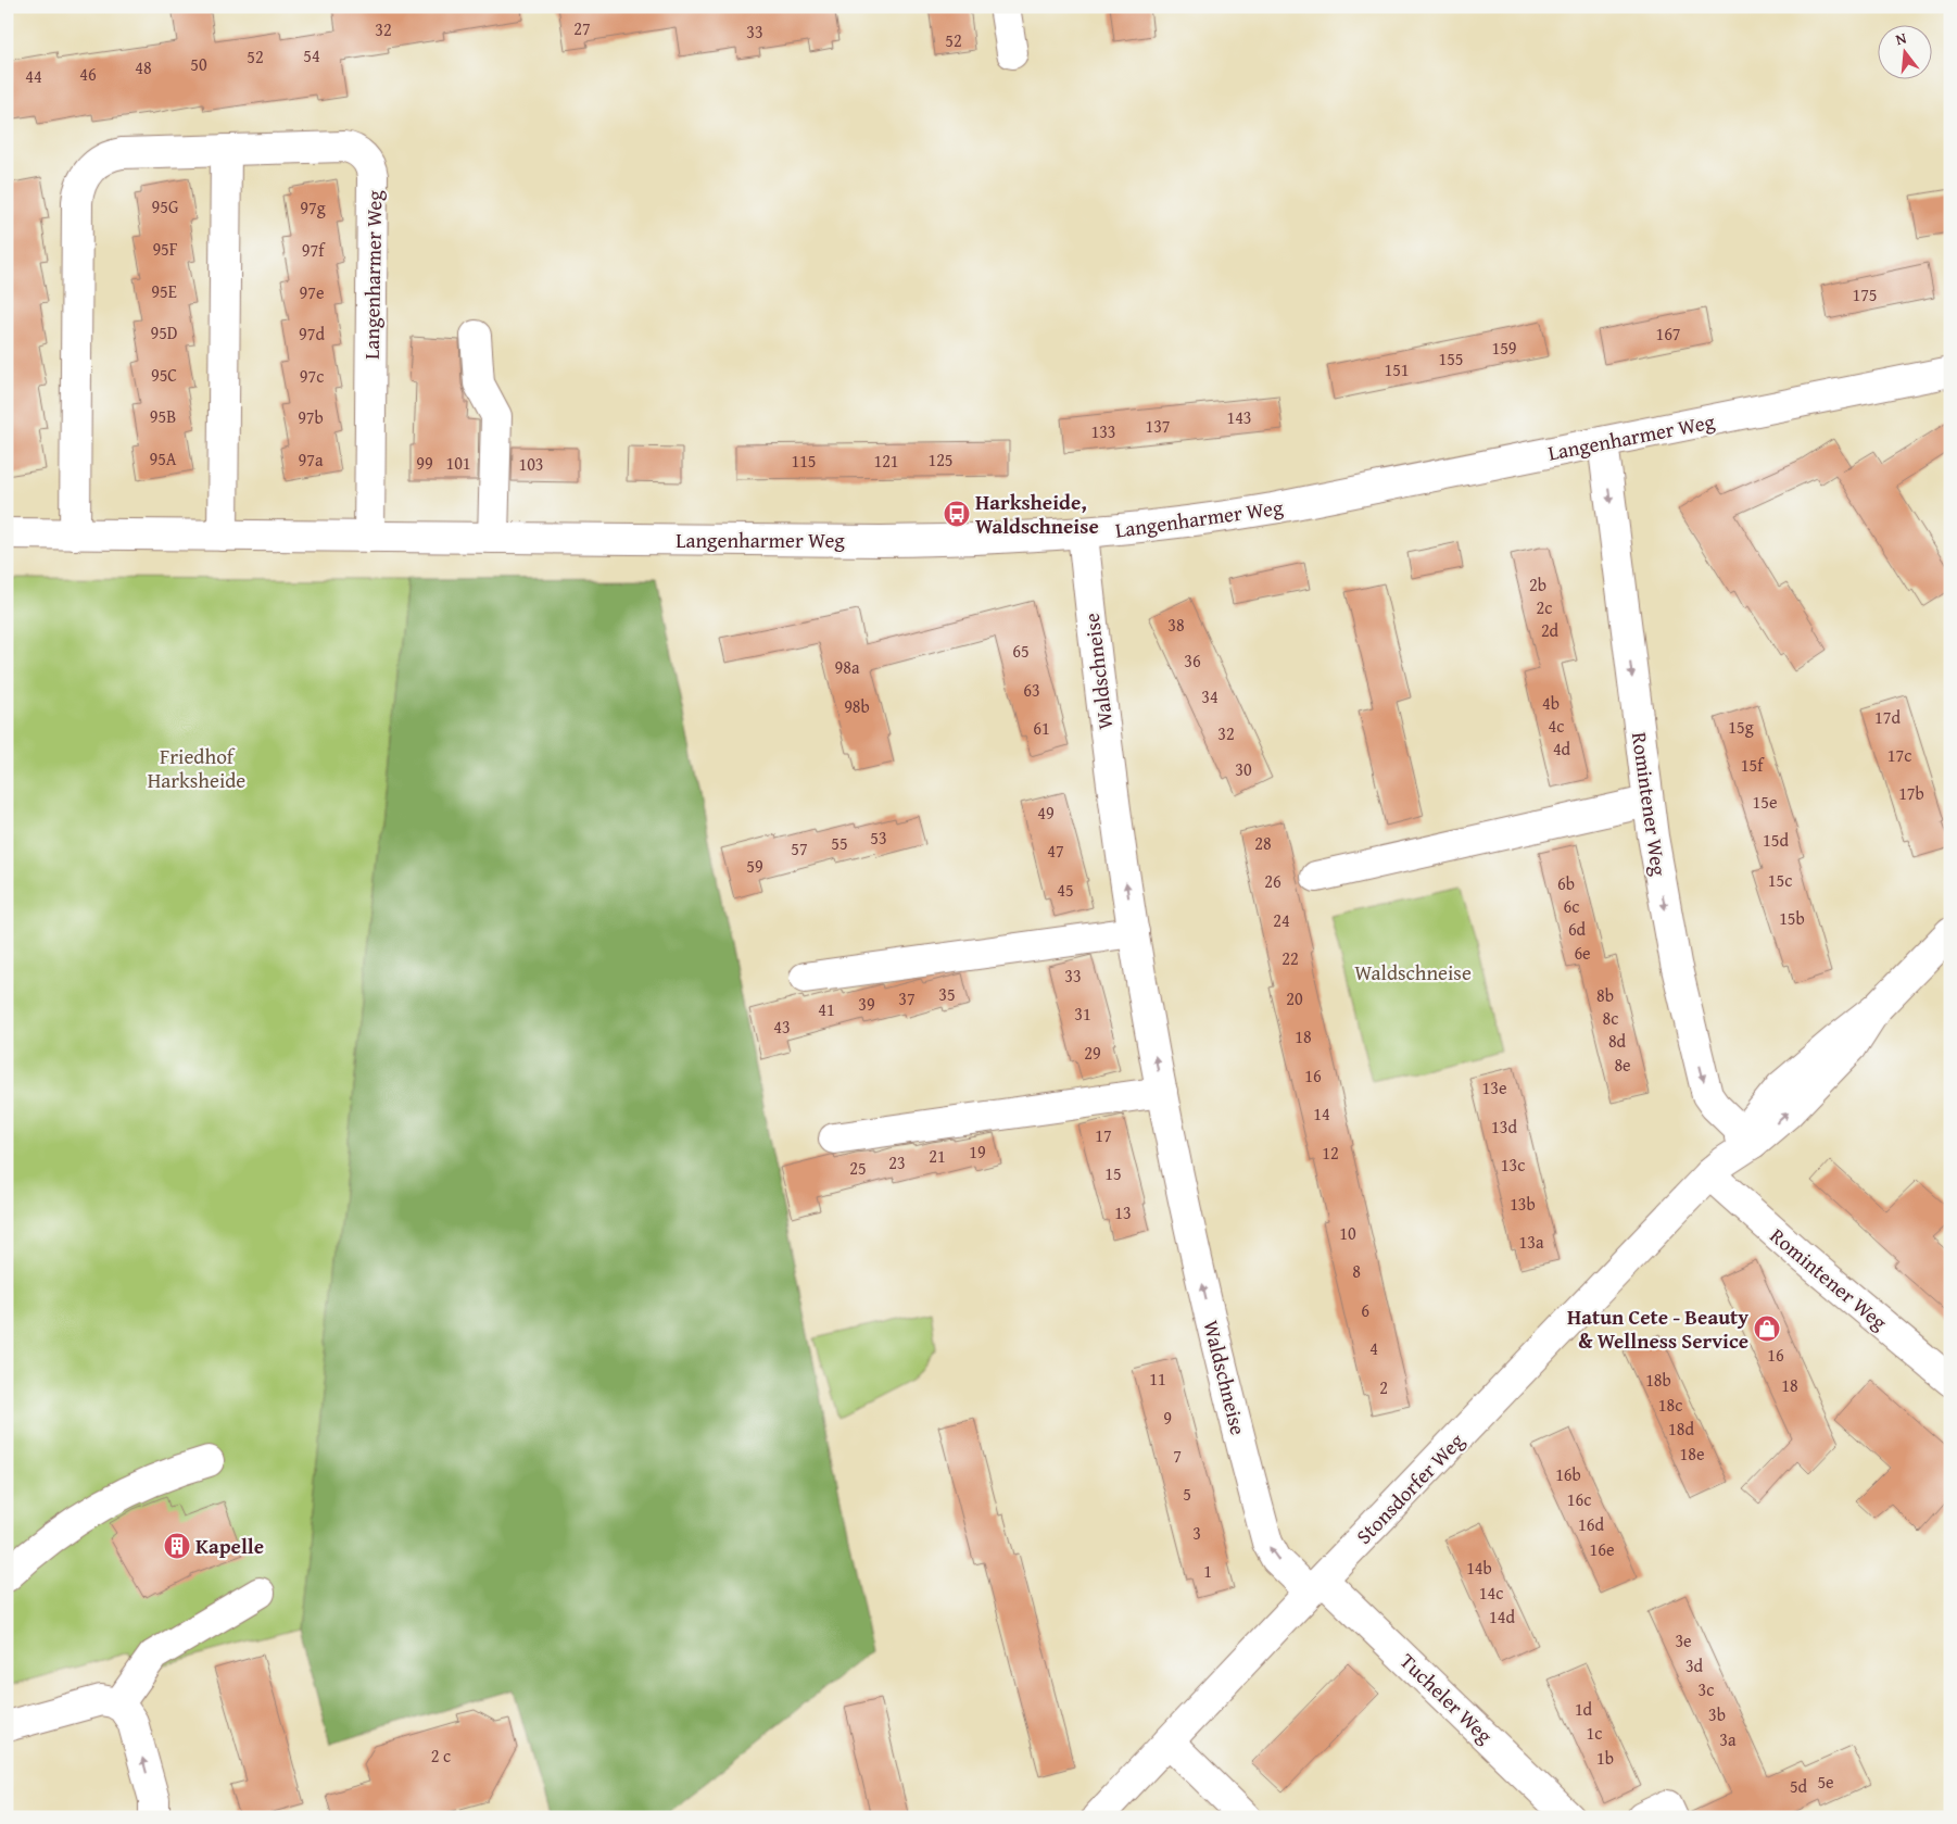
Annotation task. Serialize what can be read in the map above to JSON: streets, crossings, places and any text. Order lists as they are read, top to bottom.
{
  "streets": {
    "street": [
      "Langenharmer Weg",
      "Waldschneise",
      "Romintener Weg",
      "Stonsdorfer Weg",
      "Tucheler Weg"
    ]
  },
  "crossings": [
    ["Langenharmer Weg", "Waldschneise"],
    ["Langenharmer Weg", "Romintener Weg"],
    ["Waldschneise", "Stonsdorfer Weg"],
    ["Waldschneise", "Tucheler Weg"],
    ["Romintener Weg", "Stonsdorfer Weg"],
    ["Stonsdorfer Weg", "Tucheler Weg"]
  ],
  "one_way": ["Waldschneise", "Romintener Weg"],
  "parks": ["Friedhof Harksheide", "Waldschneise"],
  "places": {
    "bus stop": ["Harksheide, Waldschneise"],
    "shop": ["Hatun Cete - Beauty & Wellness Service"],
    "building": ["Kapelle"]
  },
  "house_numbers": [
    "27",
    "32",
    "33",
    "52",
    "54",
    "52",
    "50",
    "48",
    "46",
    "44",
    "95G",
    "97g",
    "95F",
    "97f",
    "95E",
    "97e",
    "175",
    "95D",
    "97d",
    "167",
    "159",
    "155",
    "151",
    "95C",
    "97c",
    "95B",
    "97b",
    "143",
    "137",
    "133",
    "95A",
    "97a",
    "125",
    "115",
    "121",
    "99",
    "101",
    "103",
    "2b",
    "2c",
    "38",
    "2d",
    "65",
    "36",
    "98a",
    "63",
    "34",
    "4b",
    "98b",
    "17d",
    "4c",
    "15g",
    "61",
    "32",
    "4d",
    "17c",
    "15f",
    "30",
    "17b",
    "15e",
    "49",
    "53",
    "15d",
    "55",
    "28",
    "57",
    "47",
    "59",
    "15c",
    "26",
    "6b",
    "45",
    "6c",
    "15b",
    "24",
    "6d",
    "6e",
    "22",
    "33",
    "35",
    "8b",
    "37",
    "20",
    "39",
    "41",
    "31",
    "8c",
    "43",
    "18",
    "8d",
    "29",
    "8e",
    "16",
    "13e",
    "14",
    "13d",
    "17",
    "19",
    "12",
    "21",
    "23",
    "13c",
    "25",
    "15",
    "13b",
    "13",
    "10",
    "13a",
    "8",
    "6",
    "4",
    "16",
    "11",
    "18b",
    "18",
    "2",
    "18c",
    "9",
    "18d",
    "18e",
    "7",
    "16b",
    "5",
    "16c",
    "16d",
    "3",
    "16e",
    "14b",
    "1",
    "14c",
    "14d",
    "3e",
    "3d",
    "3c",
    "1d",
    "3b",
    "1c",
    "3a",
    "2 c",
    "1b",
    "5e",
    "5d"
  ],
  "north": "top"
}
